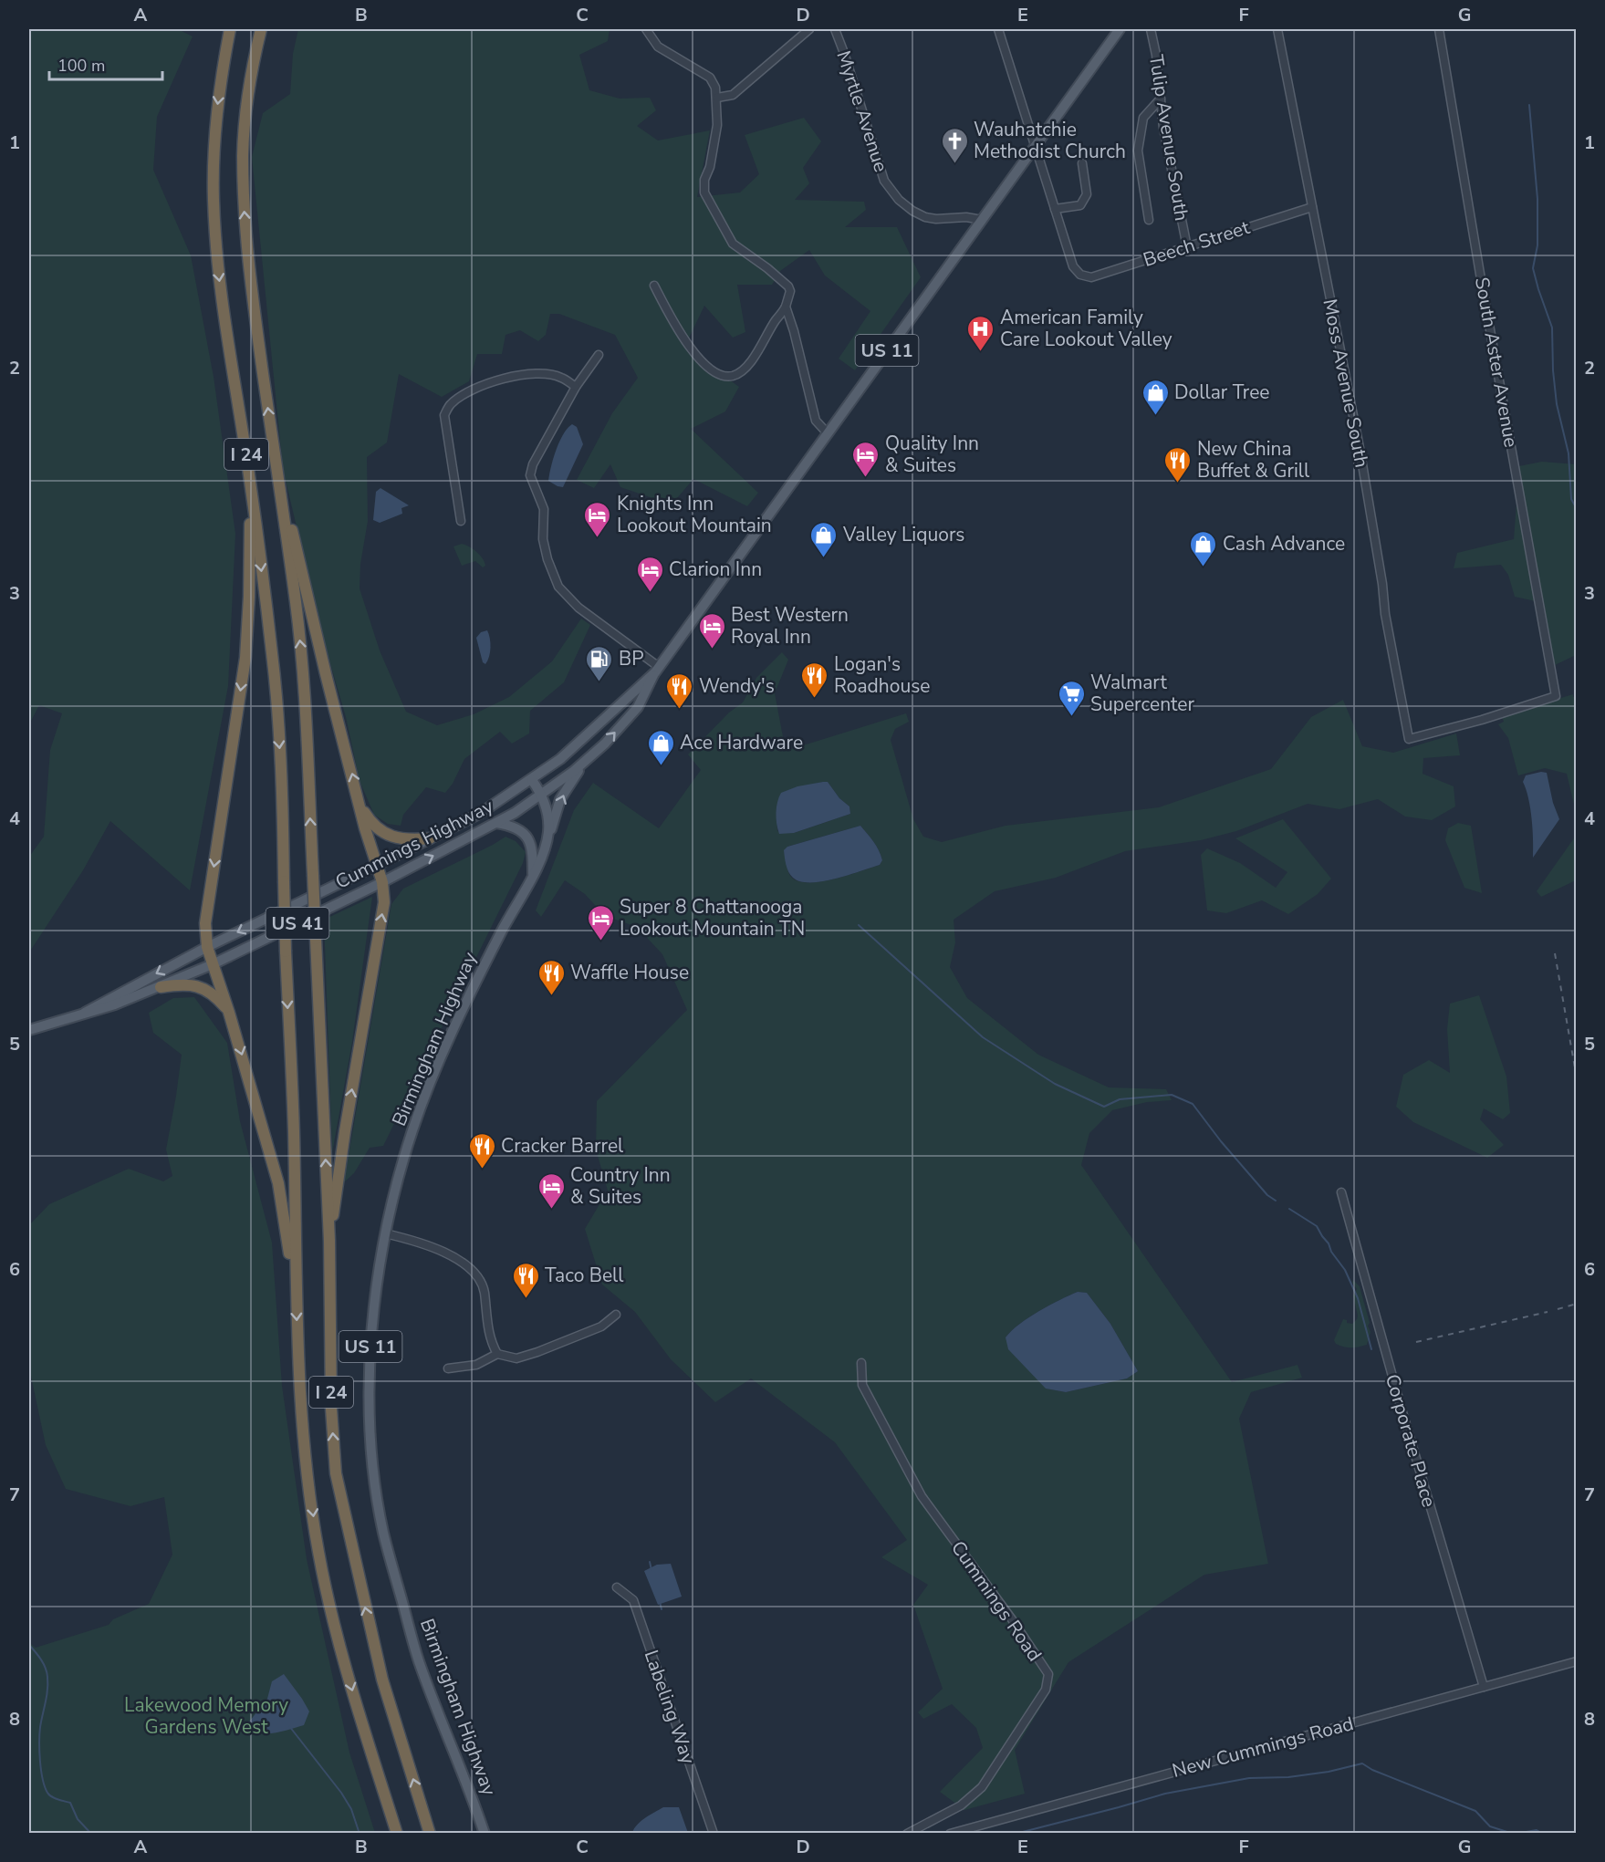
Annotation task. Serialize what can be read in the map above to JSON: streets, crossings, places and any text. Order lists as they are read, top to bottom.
{
  "streets": {
    "highway": ["I 24"],
    "main road": [
      "US 11",
      "Cummings Highway",
      "US 41",
      "Birmingham Highway"
    ],
    "street": [
      "Myrtle Avenue",
      "Tulip Avenue South",
      "Beech Street",
      "South Aster Avenue",
      "Moss Avenue South",
      "Corporate Place",
      "Cummings Road",
      "Labeling Way",
      "New Cummings Road"
    ]
  },
  "crossings": [
    ["Myrtle Avenue", "Cummings Highway"],
    ["Tulip Avenue South", "Beech Street"],
    ["Beech Street", "Moss Avenue South"],
    ["South Aster Avenue", "Moss Avenue South"],
    ["Cummings Highway", "Birmingham Highway"],
    ["Corporate Place", "New Cummings Road"]
  ],
  "parks": ["Lakewood Memory Gardens West"],
  "places": {
    "church": ["Wauhatchie Methodist Church"],
    "hospital": ["American Family Care Lookout Valley"],
    "shop": [
      "Dollar Tree",
      "Valley Liquors",
      "Cash Advance",
      "Ace Hardware"
    ],
    "hotel": [
      "Quality Inn & Suites",
      "Knights Inn Lookout Mountain",
      "Clarion Inn",
      "Best Western Royal Inn",
      "Super 8 Chattanooga Lookout Mountain TN",
      "Country Inn & Suites"
    ],
    "restaurant": [
      "New China Buffet & Grill",
      "Logan's Roadhouse",
      "Wendy's",
      "Waffle House",
      "Cracker Barrel",
      "Taco Bell"
    ],
    "fuel station": ["BP"],
    "supermarket": ["Walmart Supercenter"]
  },
  "scale_bar": "100 m",
  "grid": {
    "columns": [
      "A",
      "B",
      "C",
      "D",
      "E",
      "F",
      "G"
    ],
    "rows": [
      "1",
      "2",
      "3",
      "4",
      "5",
      "6",
      "7",
      "8"
    ]
  }
}
